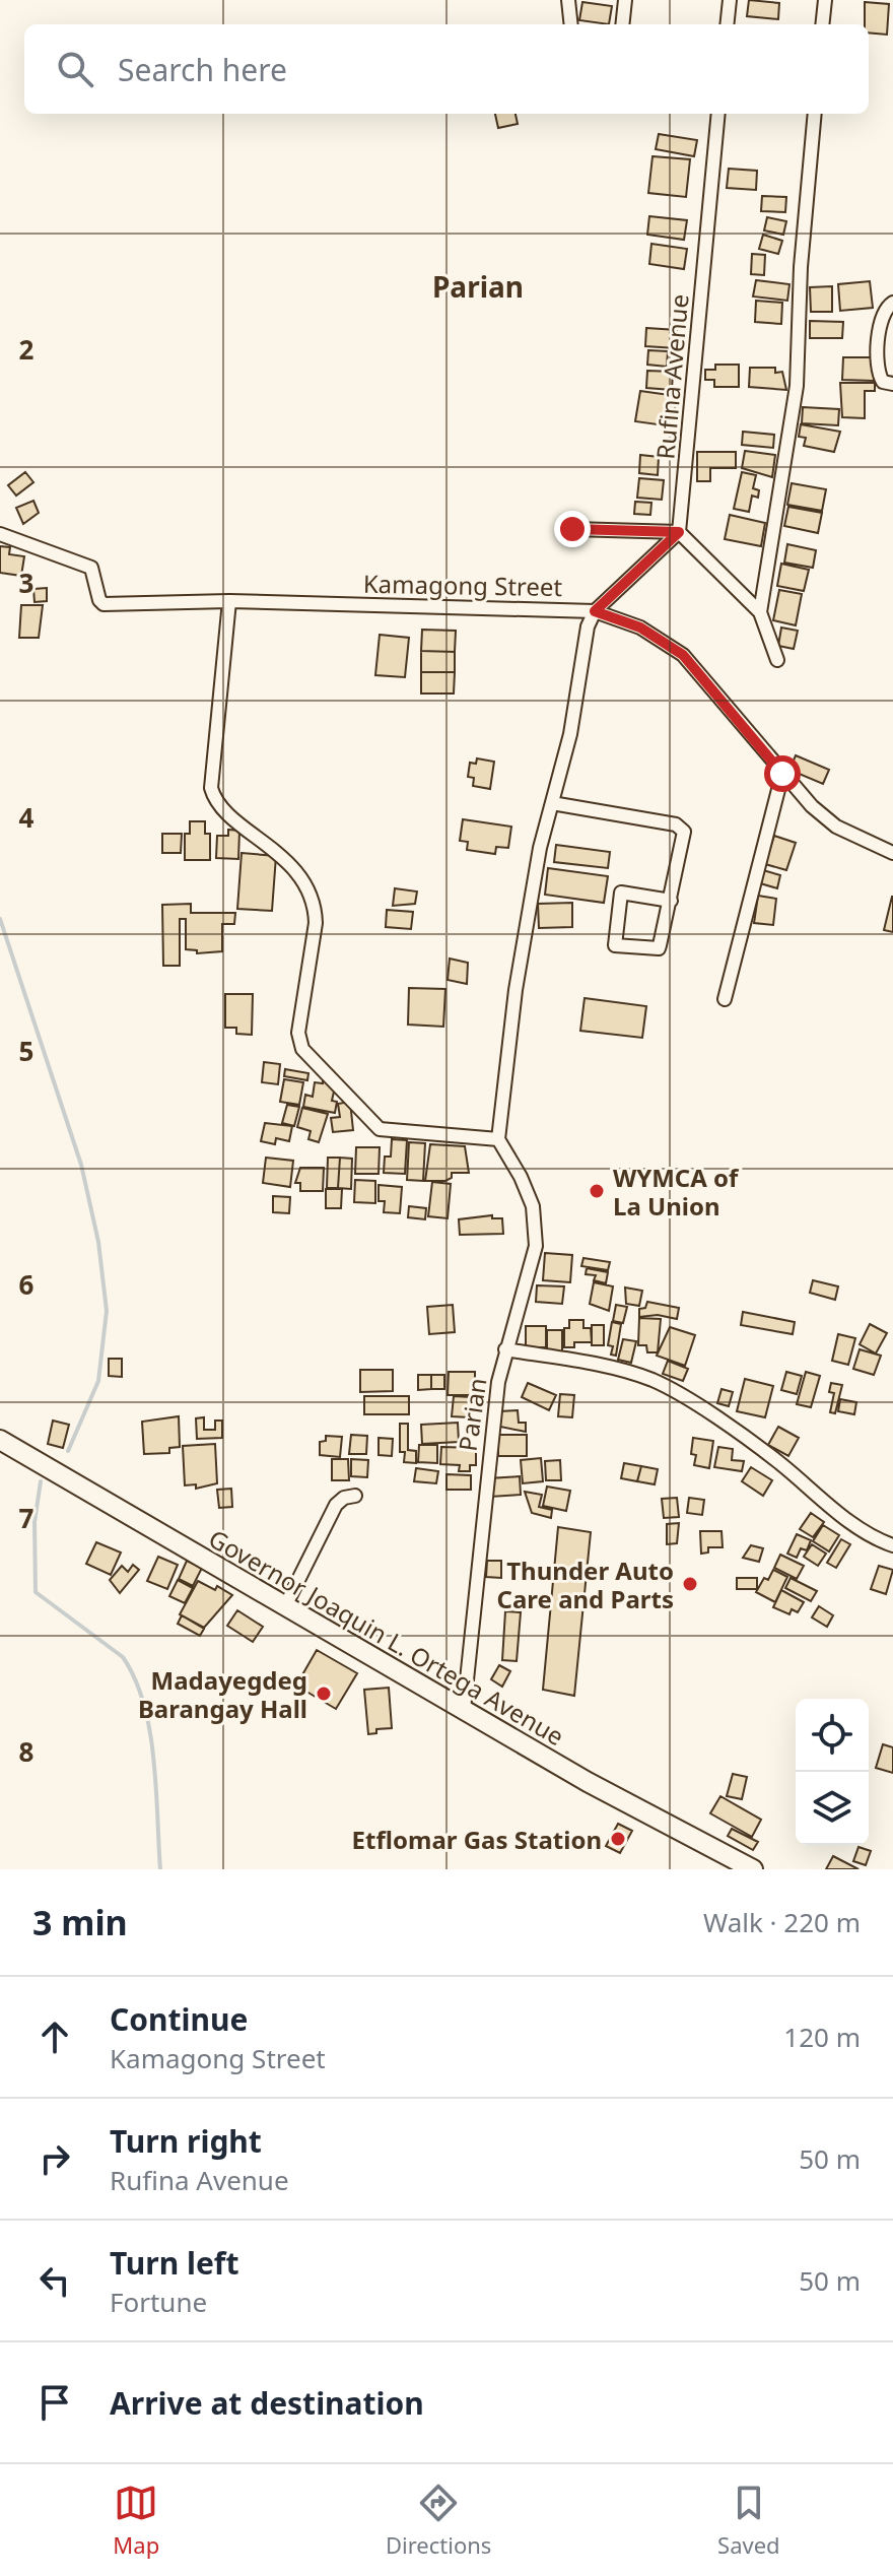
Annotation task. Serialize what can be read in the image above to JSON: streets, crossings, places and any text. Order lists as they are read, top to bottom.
{
  "streets": {
    "main road": ["Governor Joaquin L. Ortega Avenue"],
    "street": ["Rufina Avenue", "Kamagong Street", "Parian"]
  },
  "crossings": [
    ["Parian", "Governor Joaquin L. Ortega Avenue"]
  ],
  "districts": ["Parian"],
  "places": [
    "WYMCA of La Union",
    "Thunder Auto Care and Parts",
    "Madayegdeg Barangay Hall",
    "Etflomar Gas Station"
  ],
  "page": {
    "search": "Search here",
    "heading": ["3 min", "Walk · 220 m"],
    "list": [
      ["Continue", "Kamagong Street", "120 m"],
      ["Turn right", "Rufina Avenue", "50 m"],
      ["Turn left", "Fortune", "50 m"],
      "Arrive at destination"
    ],
    "nav": ["Map", "Directions", "Saved"]
  },
  "grid": {
    "rows": [
      "2",
      "3",
      "4",
      "5",
      "6",
      "7",
      "8"
    ]
  }
}
